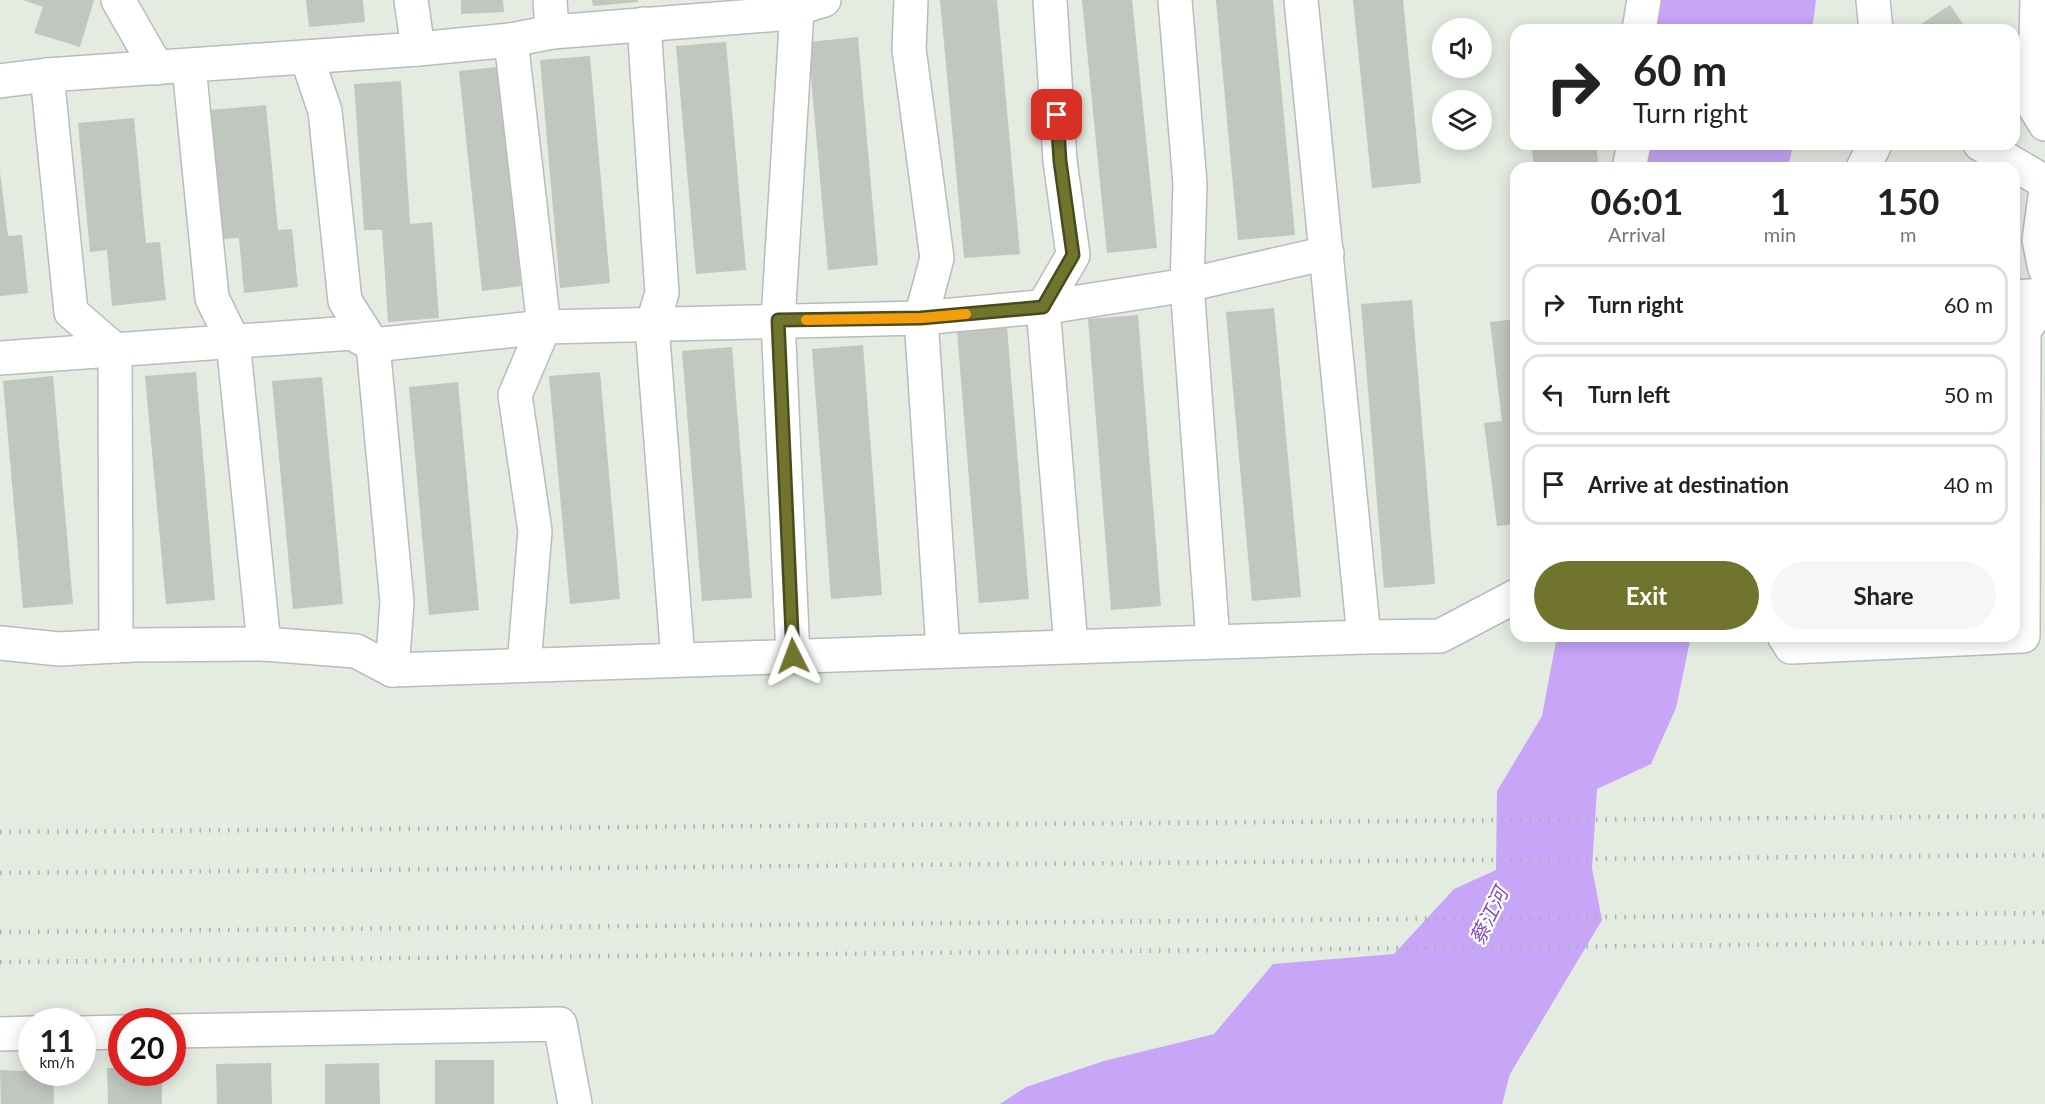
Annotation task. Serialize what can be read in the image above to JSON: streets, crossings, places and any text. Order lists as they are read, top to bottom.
{
  "water": ["蔡江河"],
  "page": {
    "turn": ["60 m", "Turn right"],
    "eta": [
      "06:01",
      "Arrival",
      "1",
      "min",
      "150",
      "m"
    ],
    "list": [
      {
        "name": "Turn right",
        "value": "60 m"
      },
      {
        "name": "Turn left",
        "value": "50 m"
      },
      {
        "name": "Arrive at destination",
        "value": "40 m"
      }
    ],
    "buttons": ["Exit", "Share"],
    "speed": "11 km/h",
    "limit": "20"
  }
}
